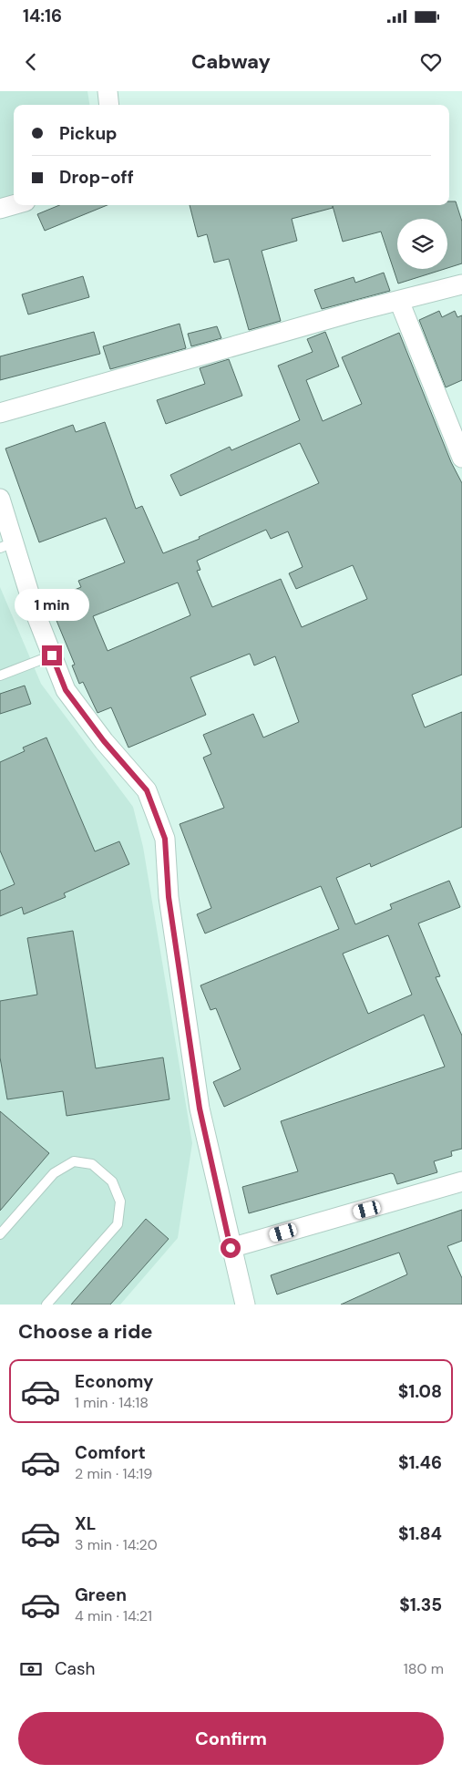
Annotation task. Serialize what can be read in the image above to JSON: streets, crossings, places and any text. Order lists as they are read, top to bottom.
{
  "page": {
    "status": "14:16",
    "header": "Cabway",
    "banner": ["Pickup", "Drop-off"],
    "bubble": "1 min",
    "heading": "Choose a ride",
    "list": [
      {
        "name": "Economy",
        "note": "1 min · 14:18",
        "value": "$1.08"
      },
      {
        "name": "Comfort",
        "note": "2 min · 14:19",
        "value": "$1.46"
      },
      {
        "name": "XL",
        "note": "3 min · 14:20",
        "value": "$1.84"
      },
      {
        "name": "Green",
        "note": "4 min · 14:21",
        "value": "$1.35"
      }
    ],
    "pay": ["Cash", "180 m"],
    "buttons": "Confirm"
  }
}
